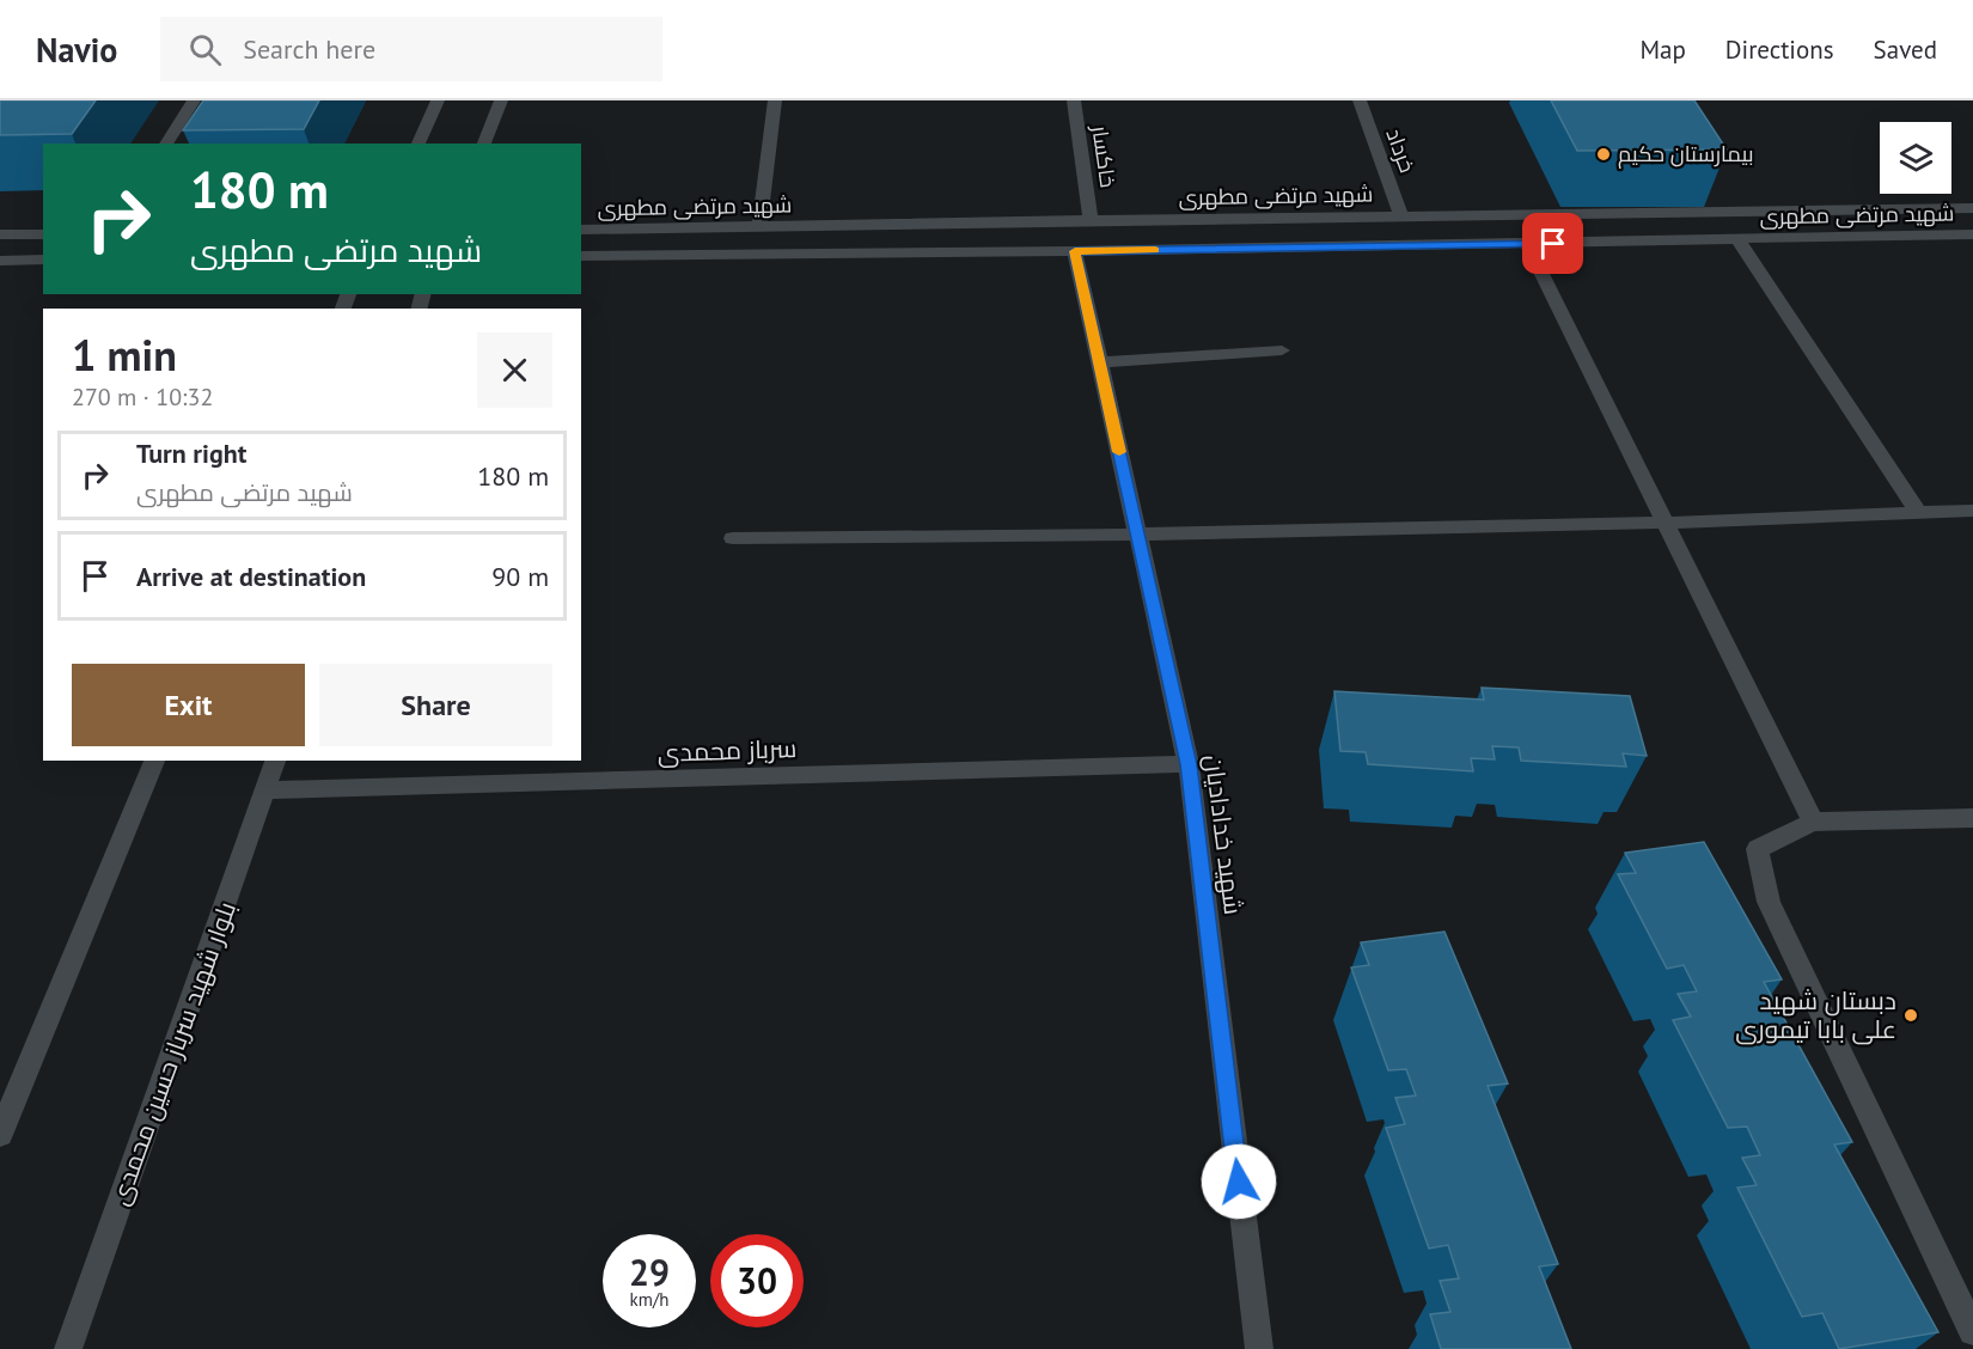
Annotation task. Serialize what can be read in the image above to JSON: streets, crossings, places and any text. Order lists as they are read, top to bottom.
{
  "streets": {
    "street": [
      "خرداد",
      "خاکسار",
      "شهید مرتضی مطهری",
      "سرباز محمدی",
      "شهید خدادادیان",
      "بلوار شهید سرباز حسین محمدی"
    ]
  },
  "crossings": [
    ["خرداد", "شهید مرتضی مطهری"],
    ["خاکسار", "شهید مرتضی مطهری"],
    ["شهید مرتضی مطهری", "شهید خدادادیان"],
    ["سرباز محمدی", "شهید خدادادیان"],
    ["سرباز محمدی", "بلوار شهید سرباز حسین محمدی"]
  ],
  "places": ["بیمارستان حکیم", "دبستان شهید علی بابا تیموری"],
  "page": {
    "header": "Navio",
    "search": "Search here",
    "nav": ["Map", "Directions", "Saved"],
    "turn": ["180 m", "شهید مرتضی مطهری"],
    "heading": ["1 min", "270 m · 10:32"],
    "list": [
      {
        "name": "Turn right",
        "note": "شهید مرتضی مطهری",
        "value": "180 m"
      },
      {
        "name": "Arrive at destination",
        "value": "90 m"
      }
    ],
    "buttons": ["Exit", "Share"],
    "speed": "29 km/h",
    "limit": "30"
  }
}
